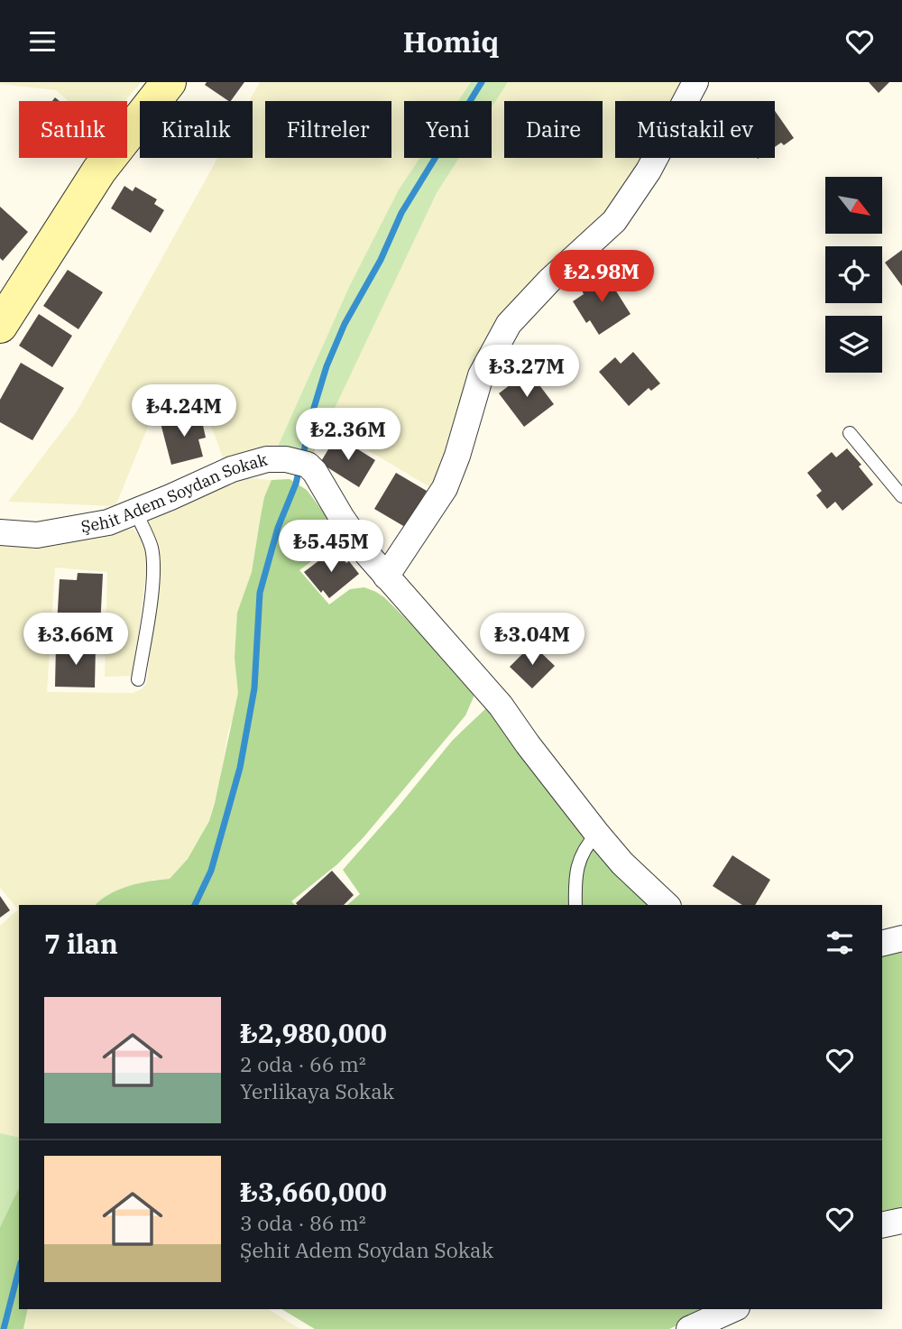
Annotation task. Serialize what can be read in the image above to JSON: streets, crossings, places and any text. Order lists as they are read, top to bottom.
{
  "streets": {
    "street": ["Şehit Adem Soydan Sokak"]
  },
  "north": "bottom right",
  "page": {
    "header": "Homiq",
    "chip": [
      "Satılık",
      "Kiralık",
      "Filtreler",
      "Yeni",
      "Daire",
      "Müstakil ev"
    ],
    "price": [
      "₺2.98M",
      "₺3.27M",
      "₺4.24M",
      "₺2.36M",
      "₺5.45M",
      "₺3.66M",
      "₺3.04M"
    ],
    "heading": "7 ilan",
    "list": [
      {
        "name": "₺2,980,000",
        "note": "2 oda · 66 m² · Yerlikaya Sokak"
      },
      {
        "name": "₺3,660,000",
        "note": "3 oda · 86 m² · Şehit Adem Soydan Sokak"
      }
    ]
  }
}
